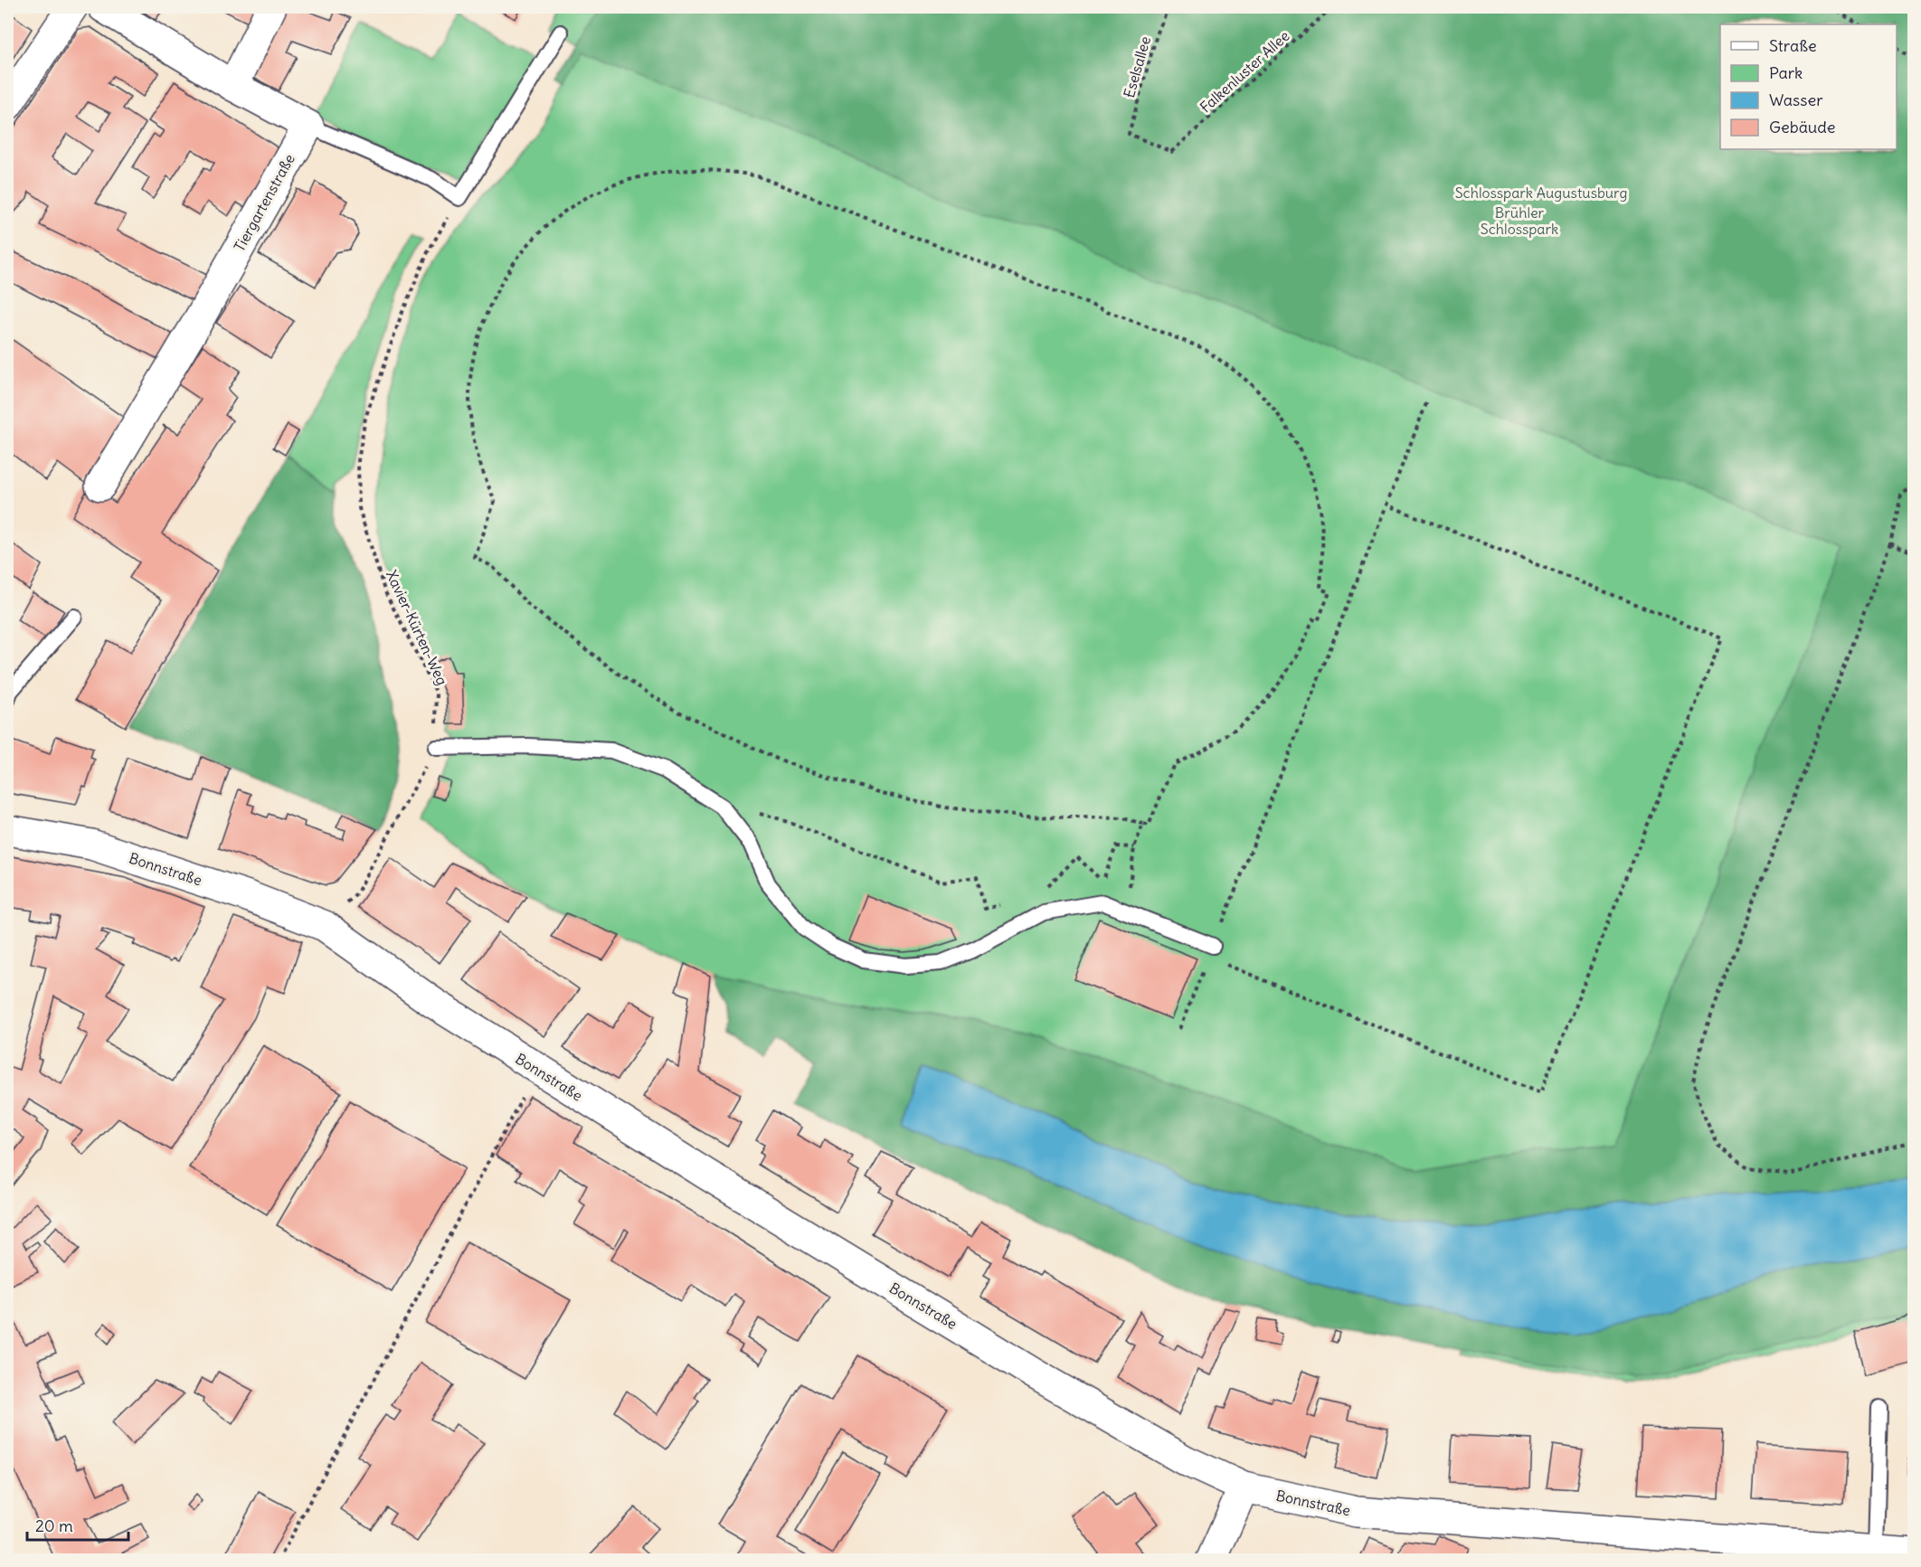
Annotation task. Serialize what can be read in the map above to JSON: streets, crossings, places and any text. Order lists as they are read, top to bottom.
{
  "streets": {
    "street": ["Tiergartenstraße", "Bonnstraße"],
    "path": ["Eselsallee", "Falkenluster Allee", "Xavier-Kürten-Weg"]
  },
  "crossings": [
    ["Eselsallee", "Falkenluster Allee"],
    ["Xavier-Kürten-Weg", "Bonnstraße"]
  ],
  "parks": ["Schlosspark Augustusburg", "Brühler Schlosspark"],
  "legend": [
    "Straße",
    "Park",
    "Wasser",
    "Gebäude"
  ],
  "scale_bar": "20 m"
}
